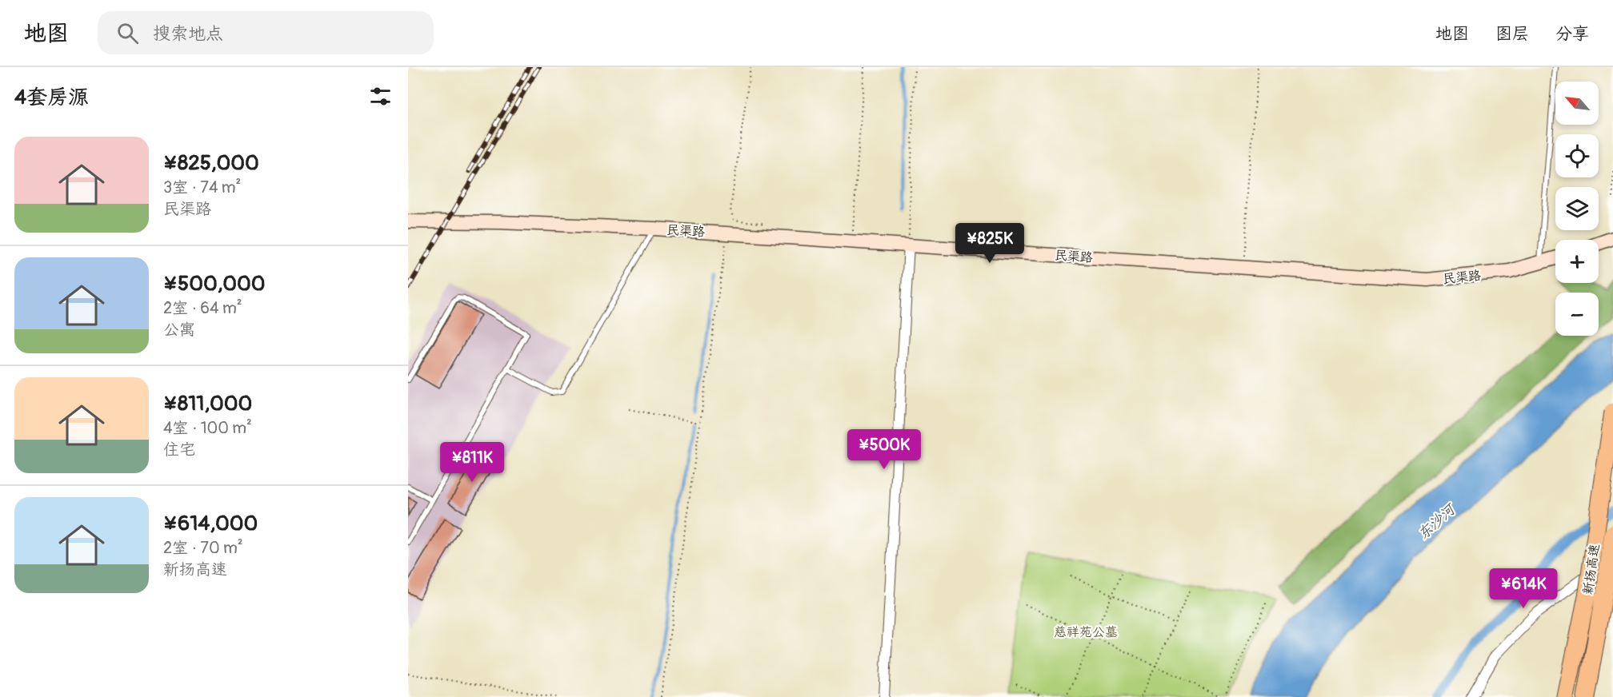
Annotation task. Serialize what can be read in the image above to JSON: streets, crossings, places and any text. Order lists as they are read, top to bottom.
{
  "streets": {
    "highway": ["新扬高速"],
    "main road": ["民渠路"]
  },
  "water": ["东沙河"],
  "parks": ["慈祥苑公墓"],
  "north": "top left",
  "page": {
    "header": "地图",
    "search": "搜索地点",
    "nav": ["地图", "图层", "分享"],
    "heading": "4套房源",
    "map_buttons": ["+", "−"],
    "list": [
      {
        "name": "¥825,000",
        "note": "3室 · 74 m² · 民渠路"
      },
      {
        "name": "¥500,000",
        "note": "2室 · 64 m² · 公寓"
      },
      {
        "name": "¥811,000",
        "note": "4室 · 100 m² · 住宅"
      },
      {
        "name": "¥614,000",
        "note": "2室 · 70 m² · 新扬高速"
      }
    ],
    "price": [
      "¥825K",
      "¥500K",
      "¥811K",
      "¥614K"
    ]
  }
}
